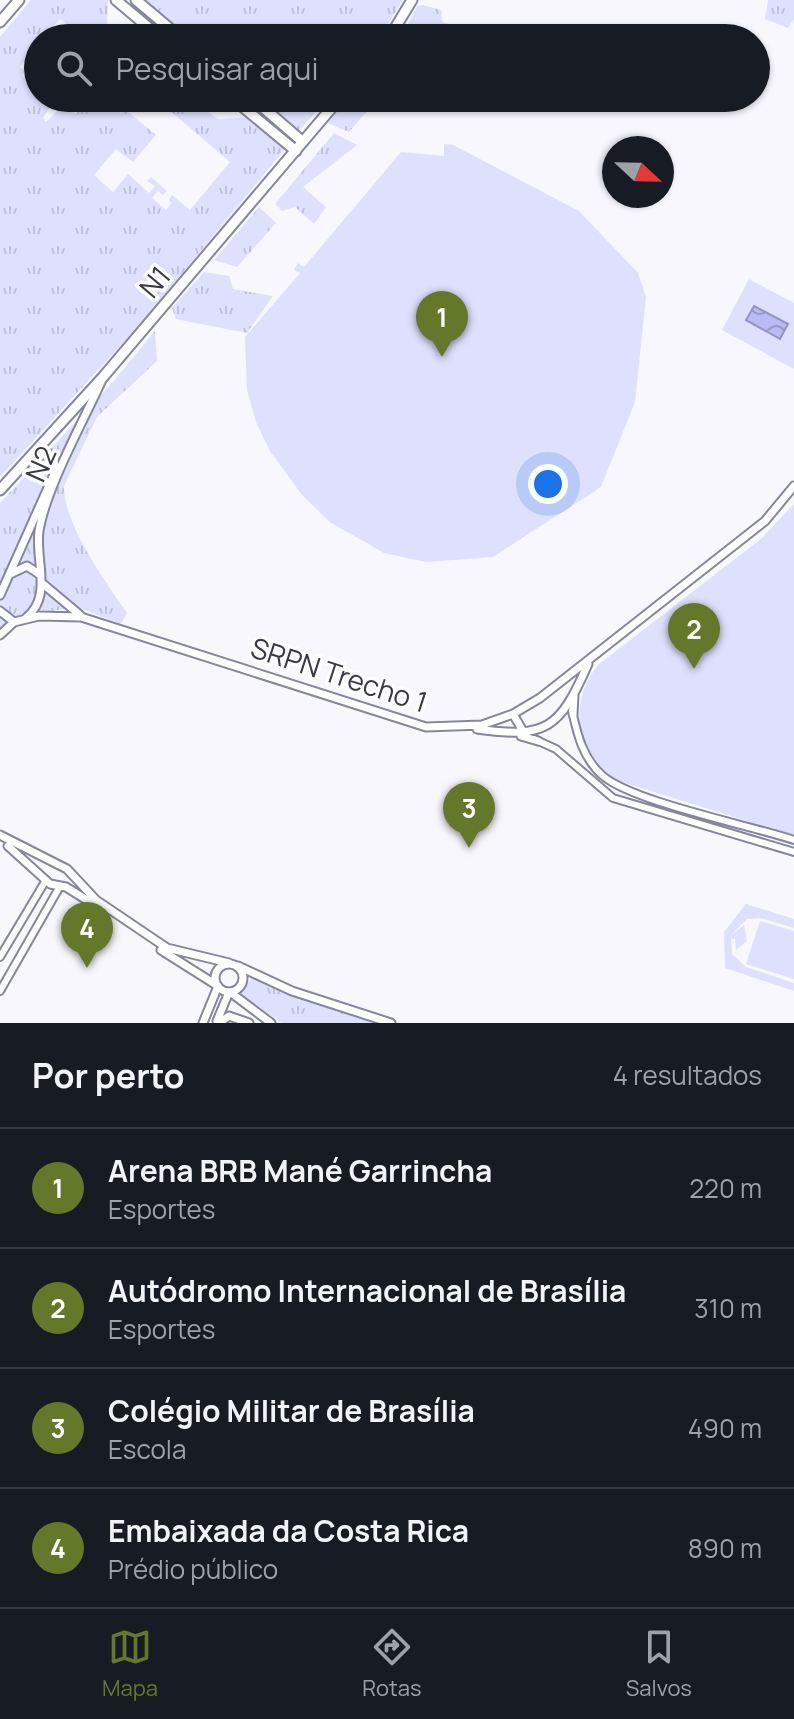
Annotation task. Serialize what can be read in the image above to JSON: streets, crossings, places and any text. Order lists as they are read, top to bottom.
{
  "streets": {
    "highway": ["N1"],
    "main road": ["N2", "SRPN Trecho 1"]
  },
  "crossings": [
    ["N1", "N2"]
  ],
  "north": "right",
  "page": {
    "search": "Pesquisar aqui",
    "pins": [
      "1",
      "2",
      "3",
      "4"
    ],
    "heading": ["Por perto", "4 resultados"],
    "list": [
      {
        "mark": "1",
        "name": "Arena BRB Mané Garrincha",
        "note": "Esportes",
        "value": "220 m"
      },
      {
        "mark": "2",
        "name": "Autódromo Internacional de Brasília",
        "note": "Esportes",
        "value": "310 m"
      },
      {
        "mark": "3",
        "name": "Colégio Militar de Brasília",
        "note": "Escola",
        "value": "490 m"
      },
      {
        "mark": "4",
        "name": "Embaixada da Costa Rica",
        "note": "Prédio público",
        "value": "890 m"
      }
    ],
    "nav": ["Mapa", "Rotas", "Salvos"]
  }
}
